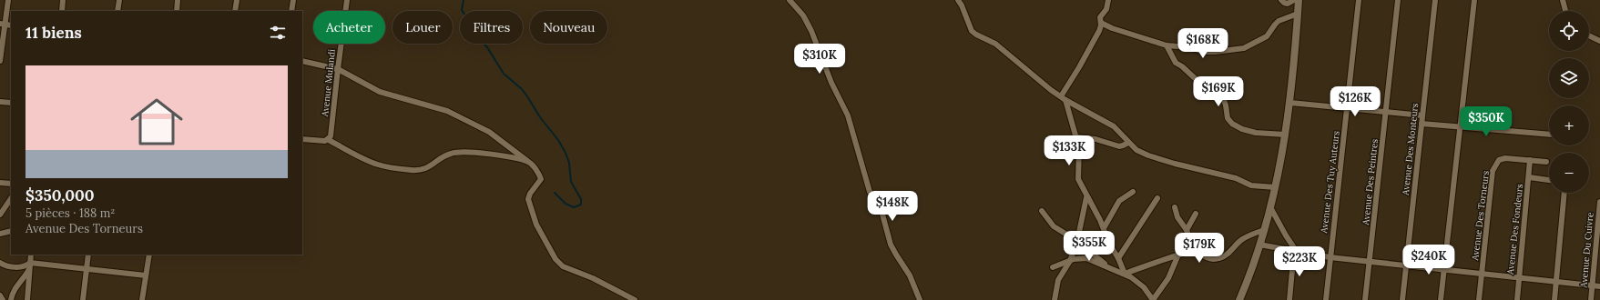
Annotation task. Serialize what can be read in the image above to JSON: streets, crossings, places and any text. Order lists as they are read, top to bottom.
{
  "streets": {
    "street": [
      "Avenue Mulandi",
      "Avenue Des Monteurs",
      "Avenue Des Tuy Auteurs",
      "Avenue Des Peintres",
      "Avenue Des Torneurs",
      "Avenue Des Fondeurs",
      "Avenue Du Cuivre"
    ]
  },
  "crossings": [
    ["Avenue Des Torneurs", "Avenue Des Fondeurs"]
  ],
  "page": {
    "map_buttons": ["+", "−"],
    "chip": [
      "Acheter",
      "Louer",
      "Filtres",
      "Nouveau"
    ],
    "heading": "11 biens",
    "price": [
      "$168K",
      "$310K",
      "$169K",
      "$126K",
      "$350K",
      "$133K",
      "$148K",
      "$355K",
      "$179K",
      "$240K",
      "$223K"
    ],
    "list": [
      {
        "name": "$350,000",
        "note": "5 pièces · 188 m² · Avenue Des Torneurs"
      }
    ]
  }
}
